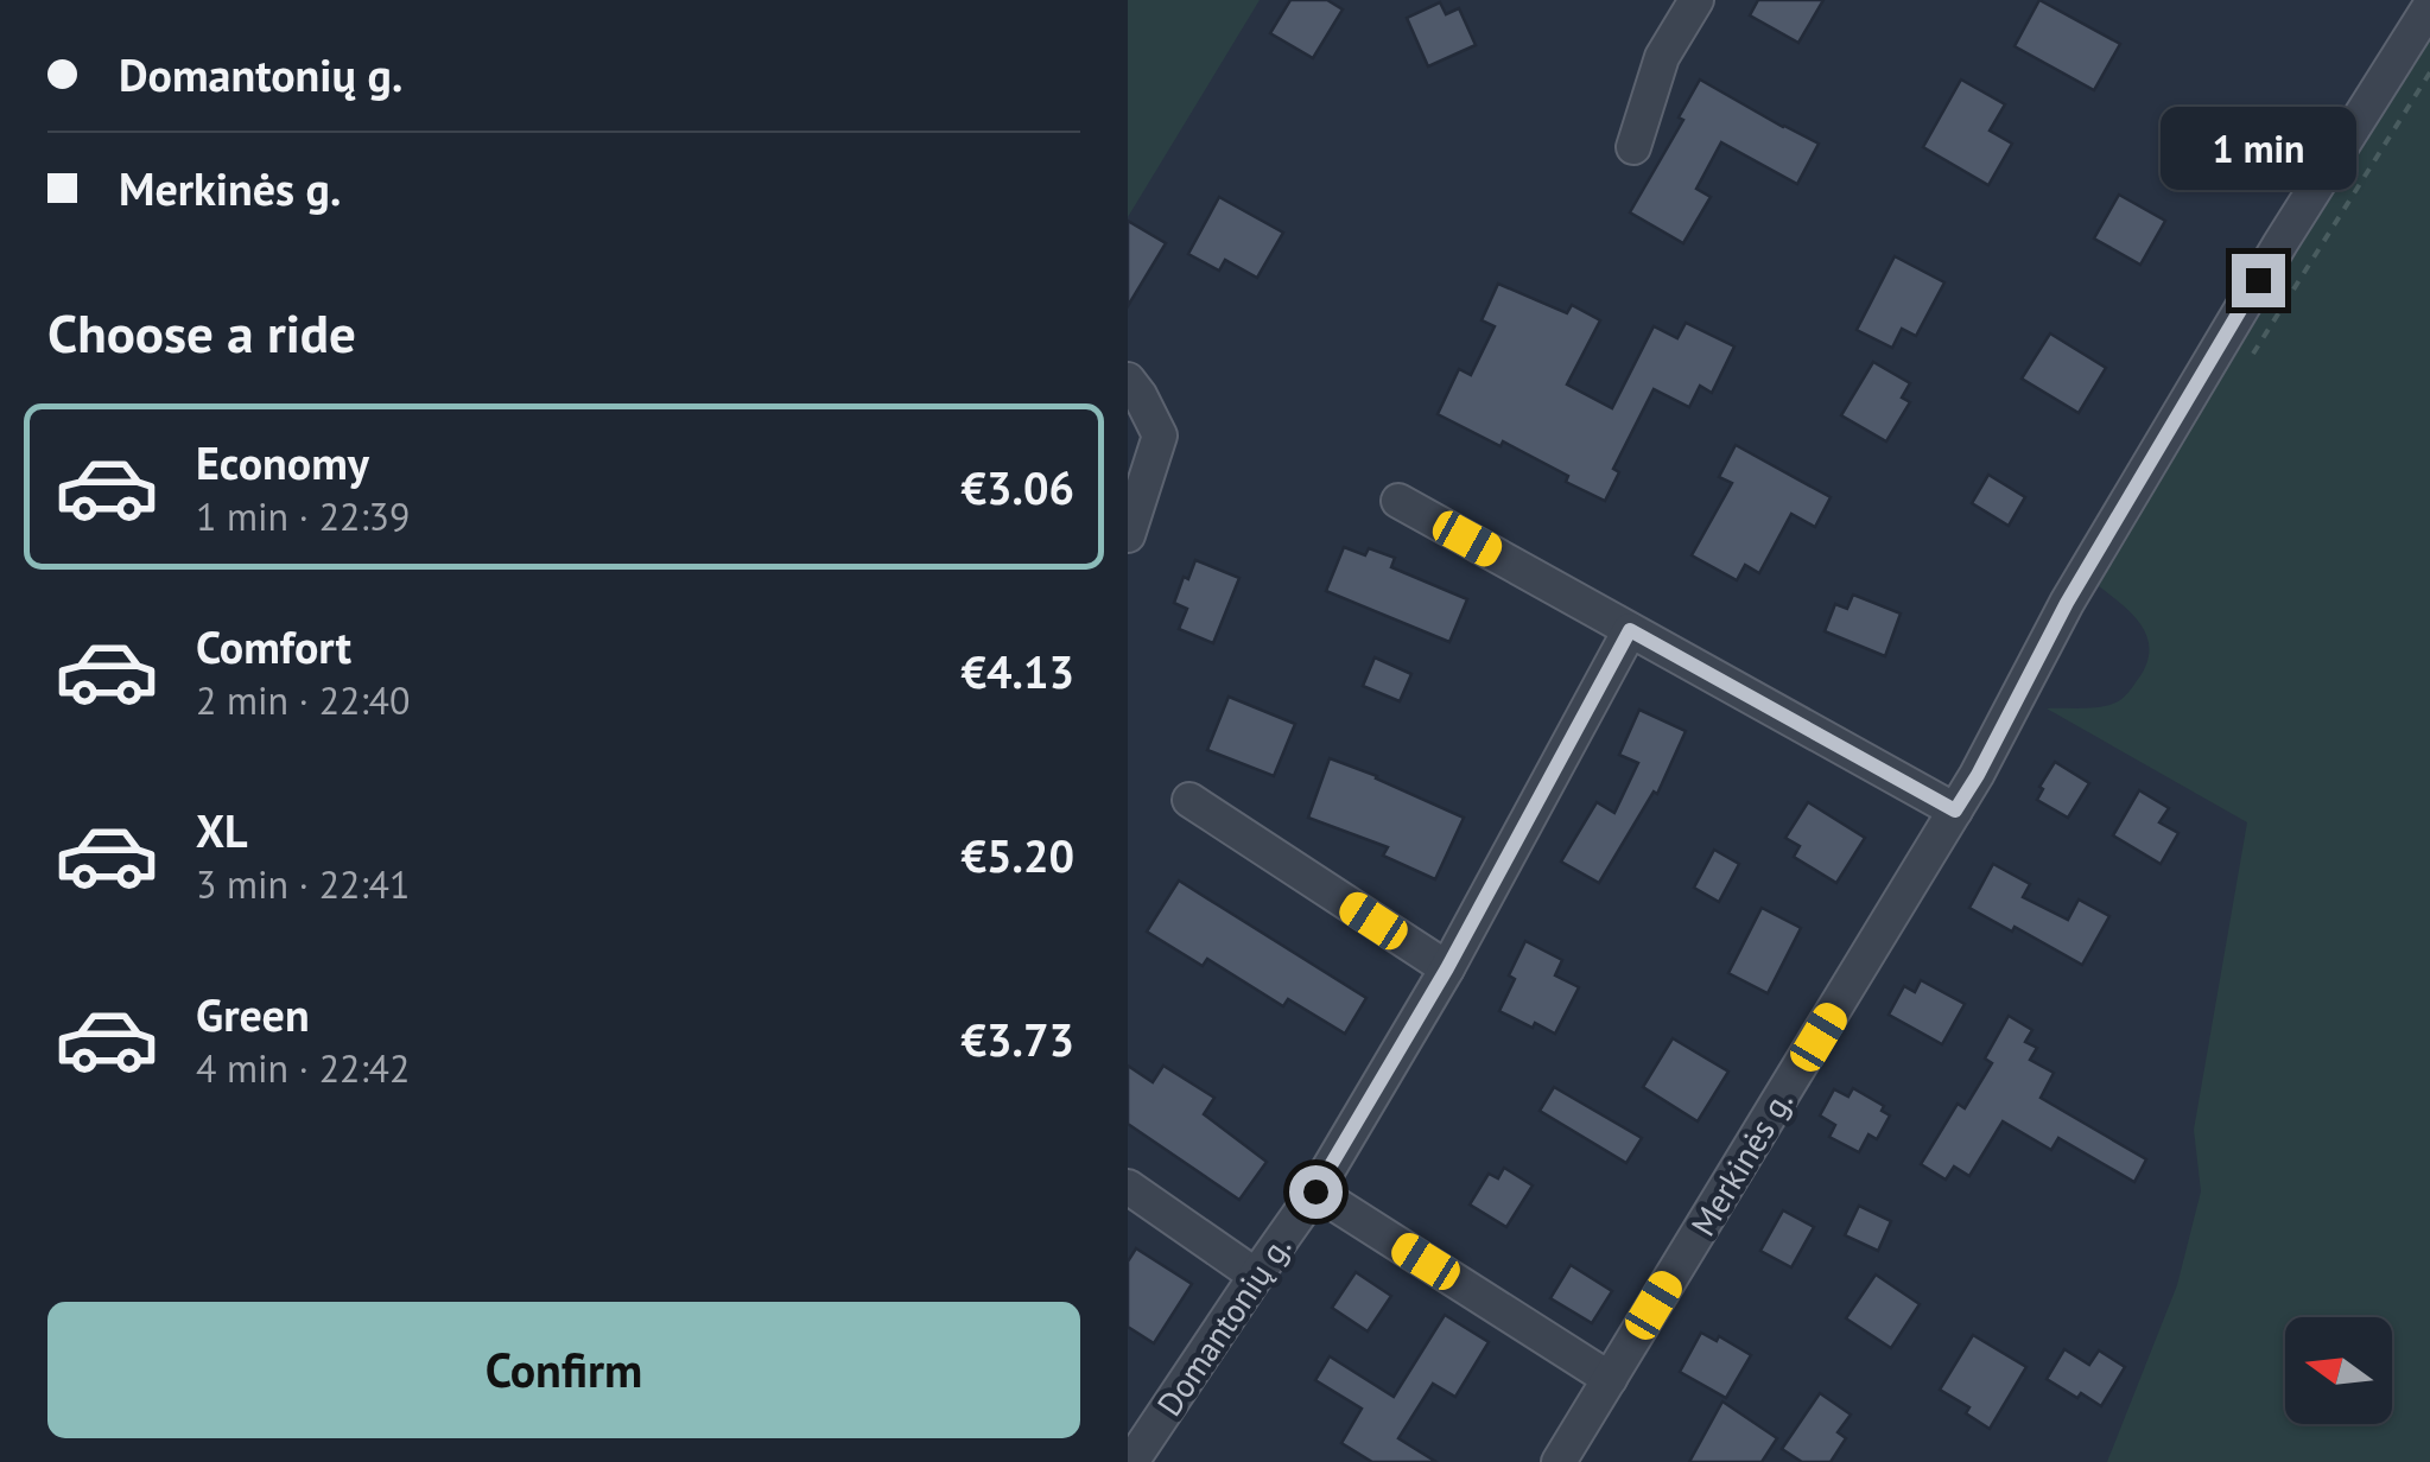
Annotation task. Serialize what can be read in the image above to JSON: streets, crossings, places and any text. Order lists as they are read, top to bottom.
{
  "streets": {
    "street": ["Merkinės g.", "Domantonių g."]
  },
  "north": "left",
  "page": {
    "banner": ["Domantonių g.", "Merkinės g."],
    "bubble": "1 min",
    "heading": "Choose a ride",
    "list": [
      {
        "name": "Economy",
        "note": "1 min · 22:39",
        "value": "€3.06"
      },
      {
        "name": "Comfort",
        "note": "2 min · 22:40",
        "value": "€4.13"
      },
      {
        "name": "XL",
        "note": "3 min · 22:41",
        "value": "€5.20"
      },
      {
        "name": "Green",
        "note": "4 min · 22:42",
        "value": "€3.73"
      }
    ],
    "buttons": "Confirm"
  }
}
